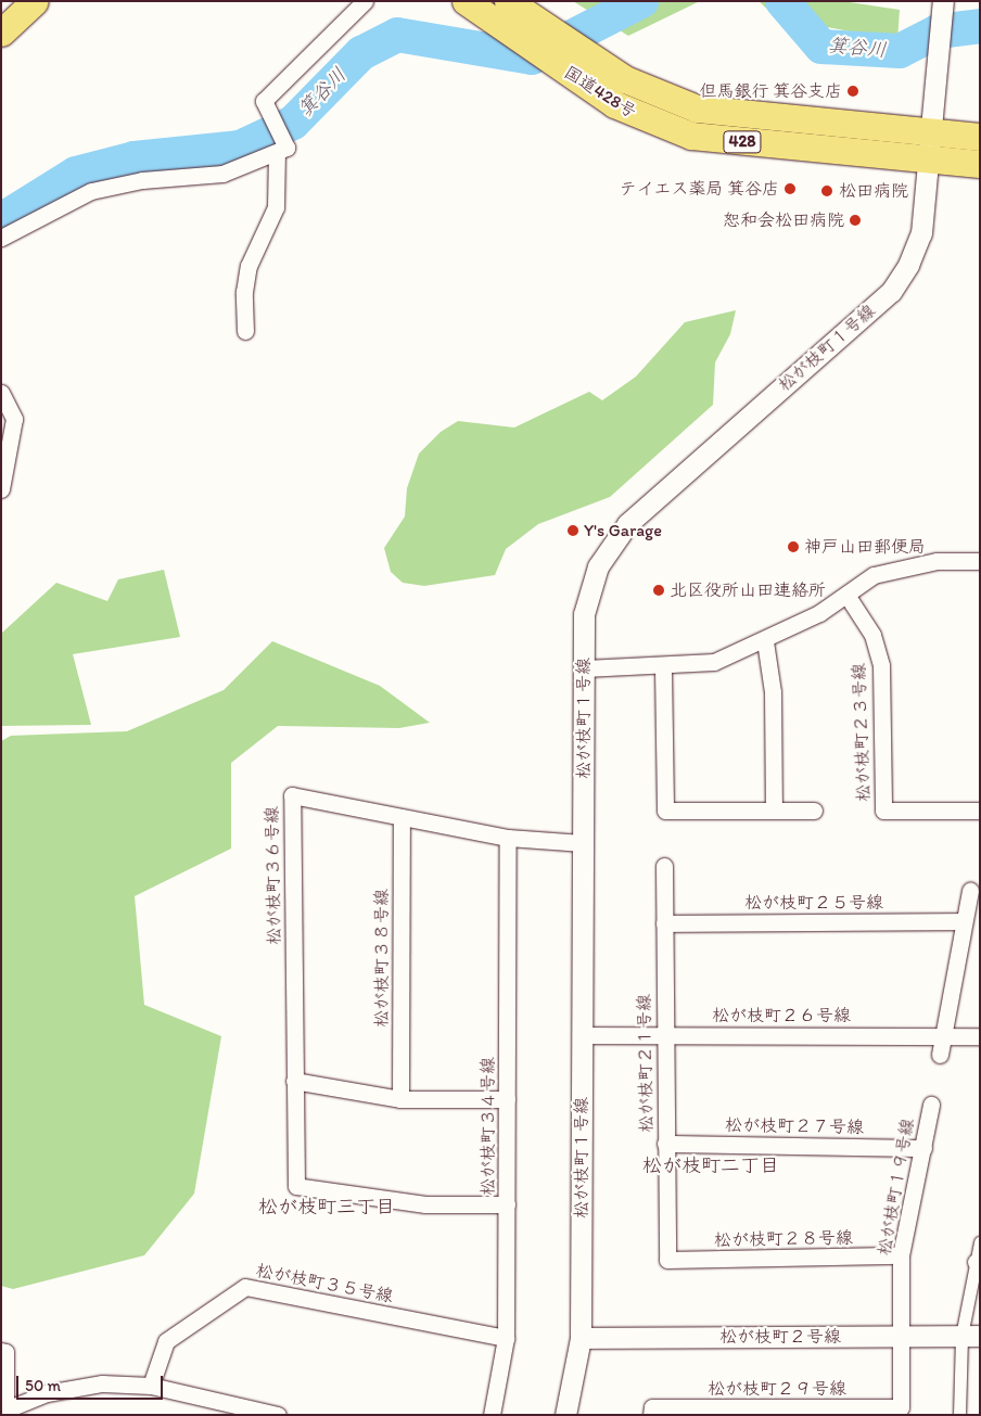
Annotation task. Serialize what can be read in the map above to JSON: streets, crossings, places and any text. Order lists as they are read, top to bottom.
{
  "streets": {
    "highway": ["国道428号", "428"],
    "street": [
      "松が枝町１号線",
      "松が枝町２３号線",
      "松が枝町３６号線",
      "松が枝町２５号線",
      "松が枝町３８号線",
      "松が枝町２６号線",
      "松が枝町２１号線",
      "松が枝町３４号線",
      "松が枝町２７号線",
      "松が枝町１９号線",
      "松が枝町２８号線",
      "松が枝町３５号線",
      "松が枝町２号線",
      "松が枝町２９号線"
    ]
  },
  "crossings": [
    ["国道428号", "松が枝町１号線"],
    ["松が枝町１号線", "松が枝町３６号線"],
    ["松が枝町１号線", "松が枝町２６号線"],
    ["松が枝町１号線", "松が枝町２号線"],
    ["松が枝町３６号線", "松が枝町３８号線"],
    ["松が枝町３６号線", "松が枝町３４号線"],
    ["松が枝町２５号線", "松が枝町２１号線"],
    ["松が枝町２６号線", "松が枝町２１号線"],
    ["松が枝町２１号線", "松が枝町２７号線"],
    ["松が枝町２１号線", "松が枝町２８号線"],
    ["松が枝町３４号線", "松が枝町３５号線"],
    ["松が枝町２７号線", "松が枝町１９号線"],
    ["松が枝町１９号線", "松が枝町２８号線"],
    ["松が枝町１９号線", "松が枝町２号線"],
    ["松が枝町１９号線", "松が枝町２９号線"]
  ],
  "districts": ["松が枝町二丁目", "松が枝町三丁目"],
  "water": ["箕谷川"],
  "places": [
    "但馬銀行 箕谷支店",
    "テイエス薬局 箕谷店",
    "松田病院",
    "恕和会松田病院",
    "Y's Garage",
    "神戸山田郵便局",
    "北区役所山田連絡所"
  ],
  "scale_bar": "50 m"
}
